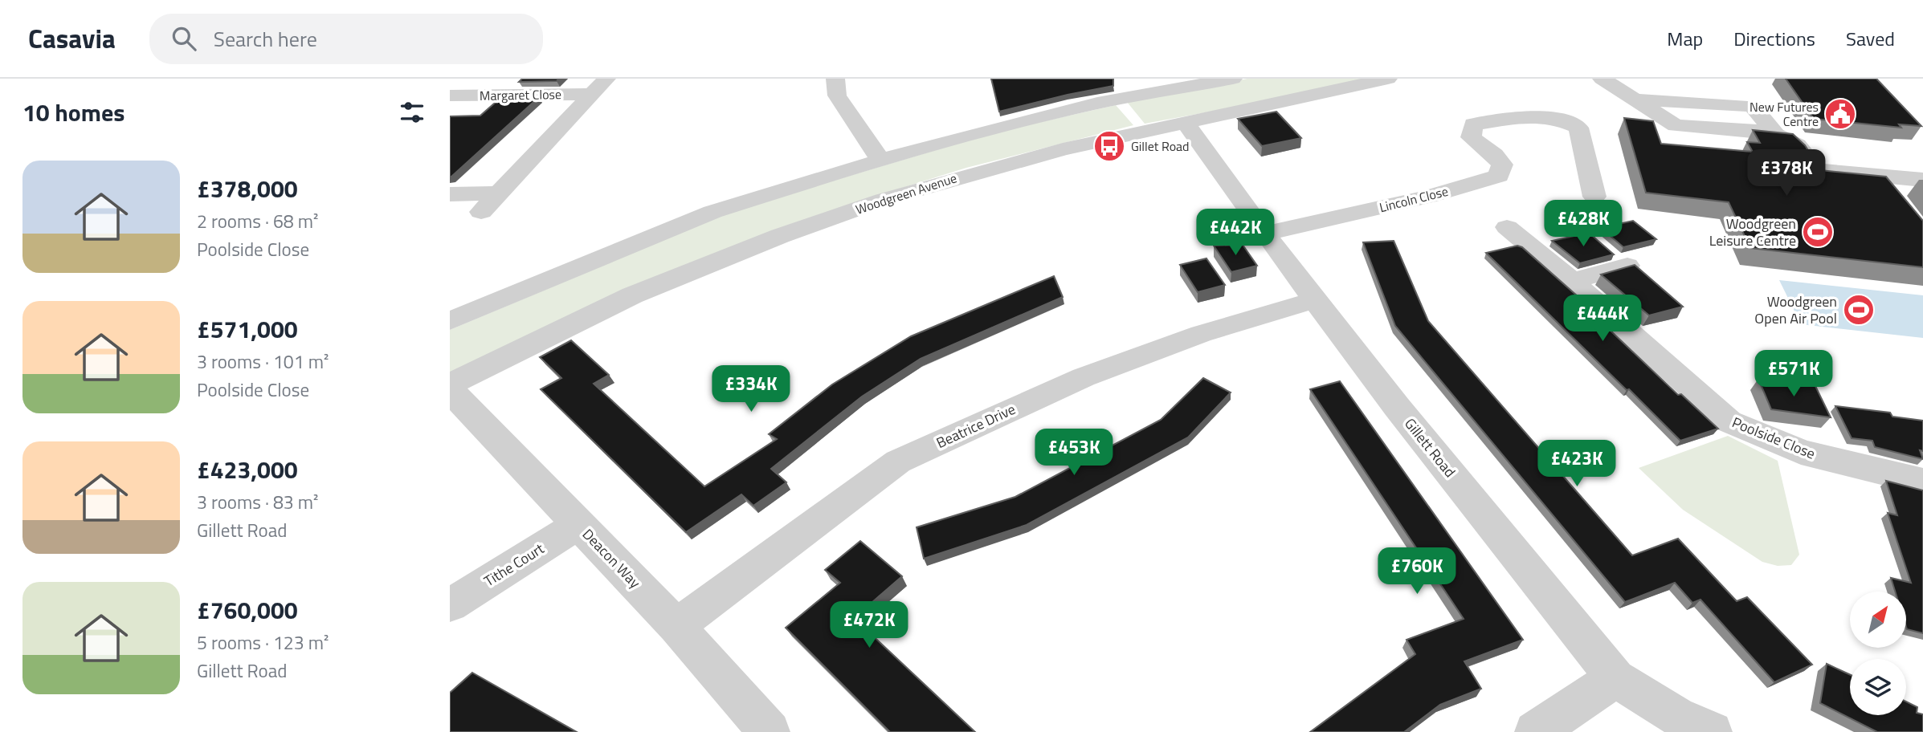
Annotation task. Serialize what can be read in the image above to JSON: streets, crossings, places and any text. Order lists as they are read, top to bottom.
{
  "streets": {
    "street": [
      "Margaret Close",
      "Woodgreen Avenue",
      "Lincoln Close",
      "Beatrice Drive",
      "Poolside Close",
      "Gillett Road",
      "Deacon Way",
      "Tithe Court"
    ]
  },
  "crossings": [
    ["Woodgreen Avenue", "Gillett Road"],
    ["Woodgreen Avenue", "Deacon Way"],
    ["Lincoln Close", "Gillett Road"],
    ["Beatrice Drive", "Gillett Road"],
    ["Beatrice Drive", "Deacon Way"],
    ["Deacon Way", "Tithe Court"]
  ],
  "places": {
    "public building": ["New Futures Centre"],
    "bus stop": ["Gillet Road"],
    "sports": ["Woodgreen Leisure Centre", "Woodgreen Open Air Pool"]
  },
  "north": "top right",
  "page": {
    "header": "Casavia",
    "search": "Search here",
    "nav": ["Map", "Directions", "Saved"],
    "heading": "10 homes",
    "list": [
      {
        "name": "£378,000",
        "note": "2 rooms · 68 m² · Poolside Close"
      },
      {
        "name": "£571,000",
        "note": "3 rooms · 101 m² · Poolside Close"
      },
      {
        "name": "£423,000",
        "note": "3 rooms · 83 m² · Gillett Road"
      },
      {
        "name": "£760,000",
        "note": "5 rooms · 123 m² · Gillett Road"
      }
    ],
    "price": [
      "£378K",
      "£428K",
      "£442K",
      "£444K",
      "£571K",
      "£334K",
      "£453K",
      "£423K",
      "£760K",
      "£472K"
    ]
  }
}
